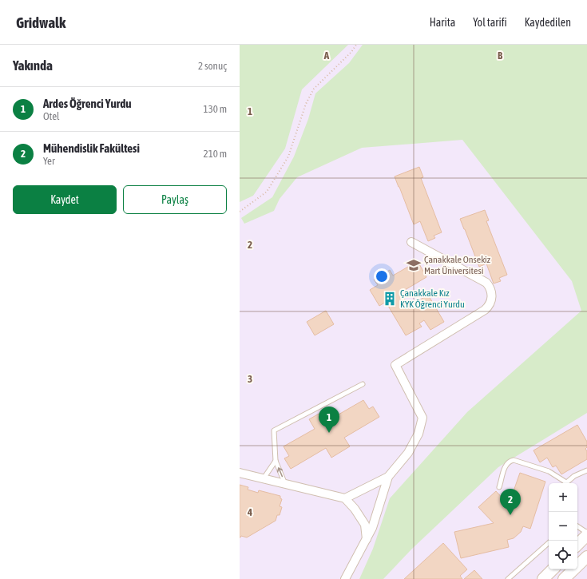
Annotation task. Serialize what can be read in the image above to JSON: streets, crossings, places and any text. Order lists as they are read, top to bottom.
{
  "places": {
    "school or university": ["Çanakkale Onsekiz Mart Üniversitesi"],
    "building": ["Çanakkale Kız KYK Öğrenci Yurdu"]
  },
  "page": {
    "header": "Gridwalk",
    "nav": ["Harita", "Yol tarifi", "Kaydedilen"],
    "heading": ["Yakında", "2 sonuç"],
    "list": [
      {
        "mark": "1",
        "name": "Ardes Öğrenci Yurdu",
        "note": "Otel",
        "value": "130 m"
      },
      {
        "mark": "2",
        "name": "Mühendislik Fakültesi",
        "note": "Yer",
        "value": "210 m"
      }
    ],
    "buttons": ["Kaydet", "Paylaş"],
    "pins": ["1", "2"],
    "map_buttons": ["+", "−"]
  },
  "grid": {
    "columns": ["A", "B"],
    "rows": [
      "1",
      "2",
      "3",
      "4"
    ]
  }
}
